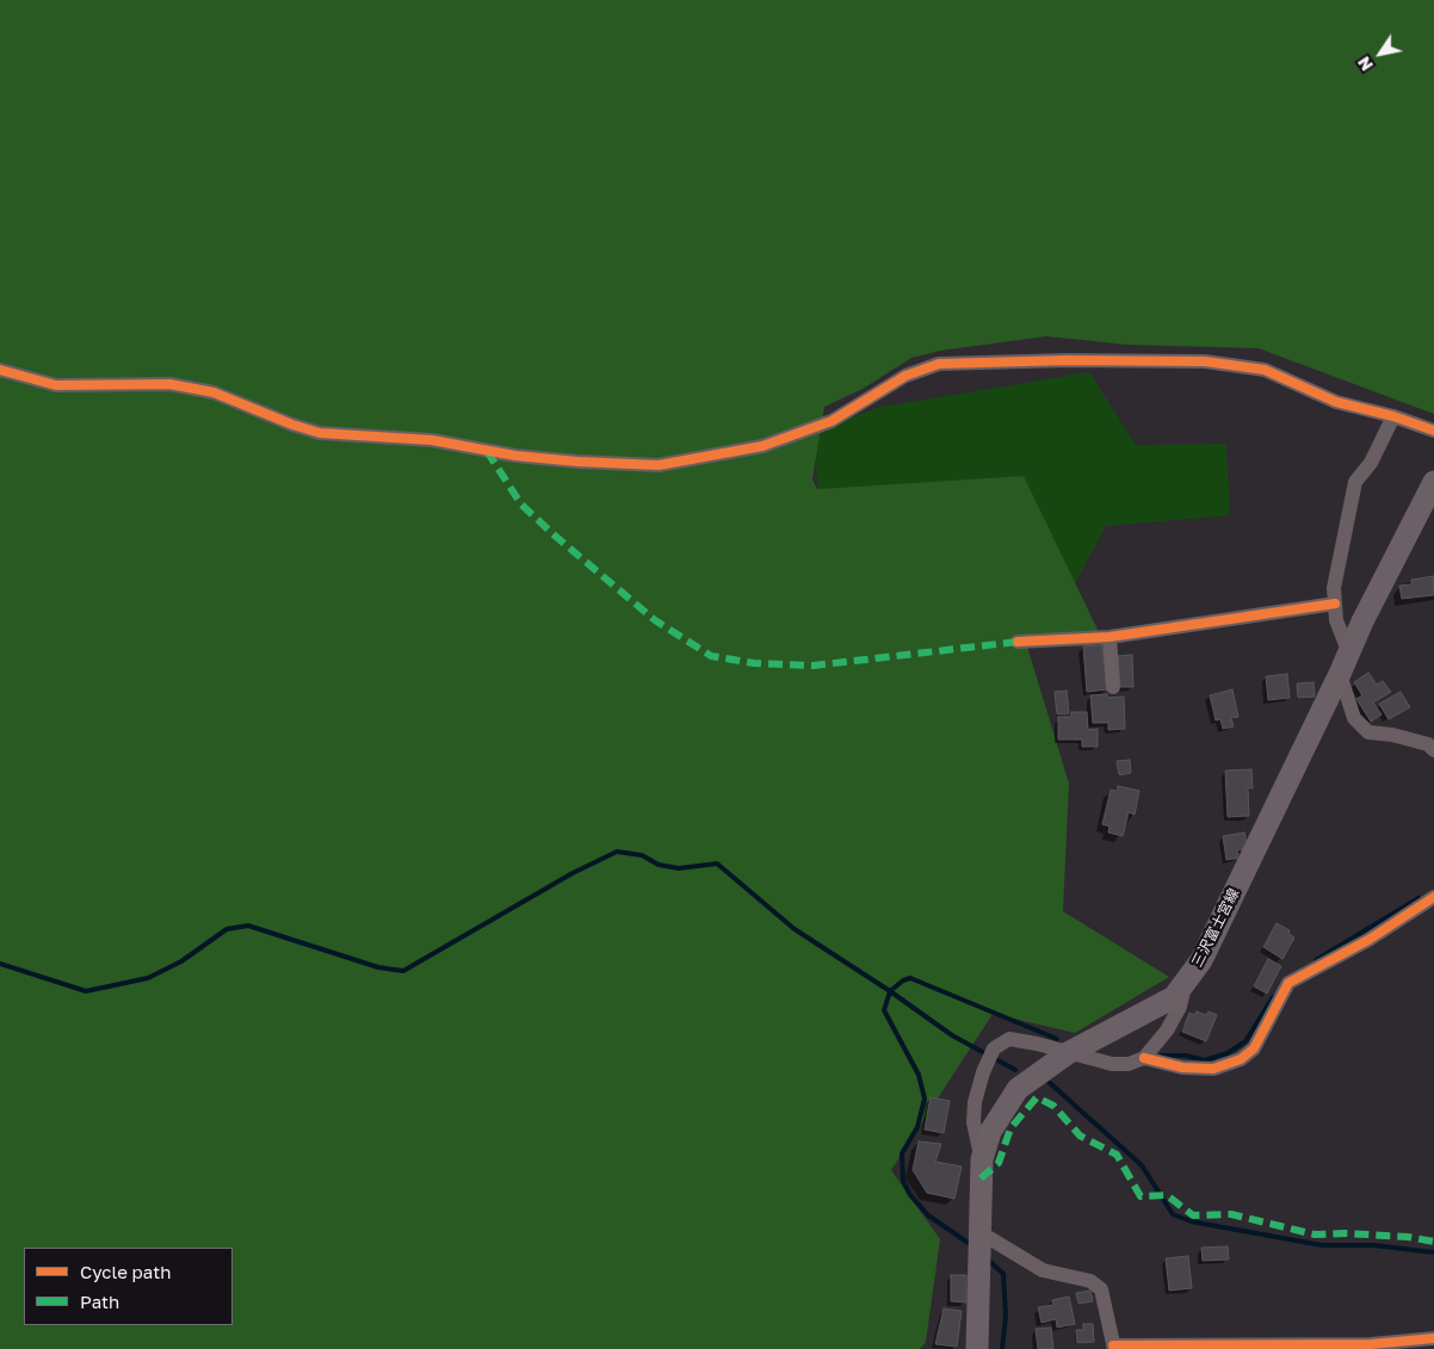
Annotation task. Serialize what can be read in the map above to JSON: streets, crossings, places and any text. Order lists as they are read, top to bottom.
{
  "streets": {
    "main road": ["三沢富士宮線"]
  },
  "legend": ["Cycle path", "Path"],
  "north": "bottom left"
}
